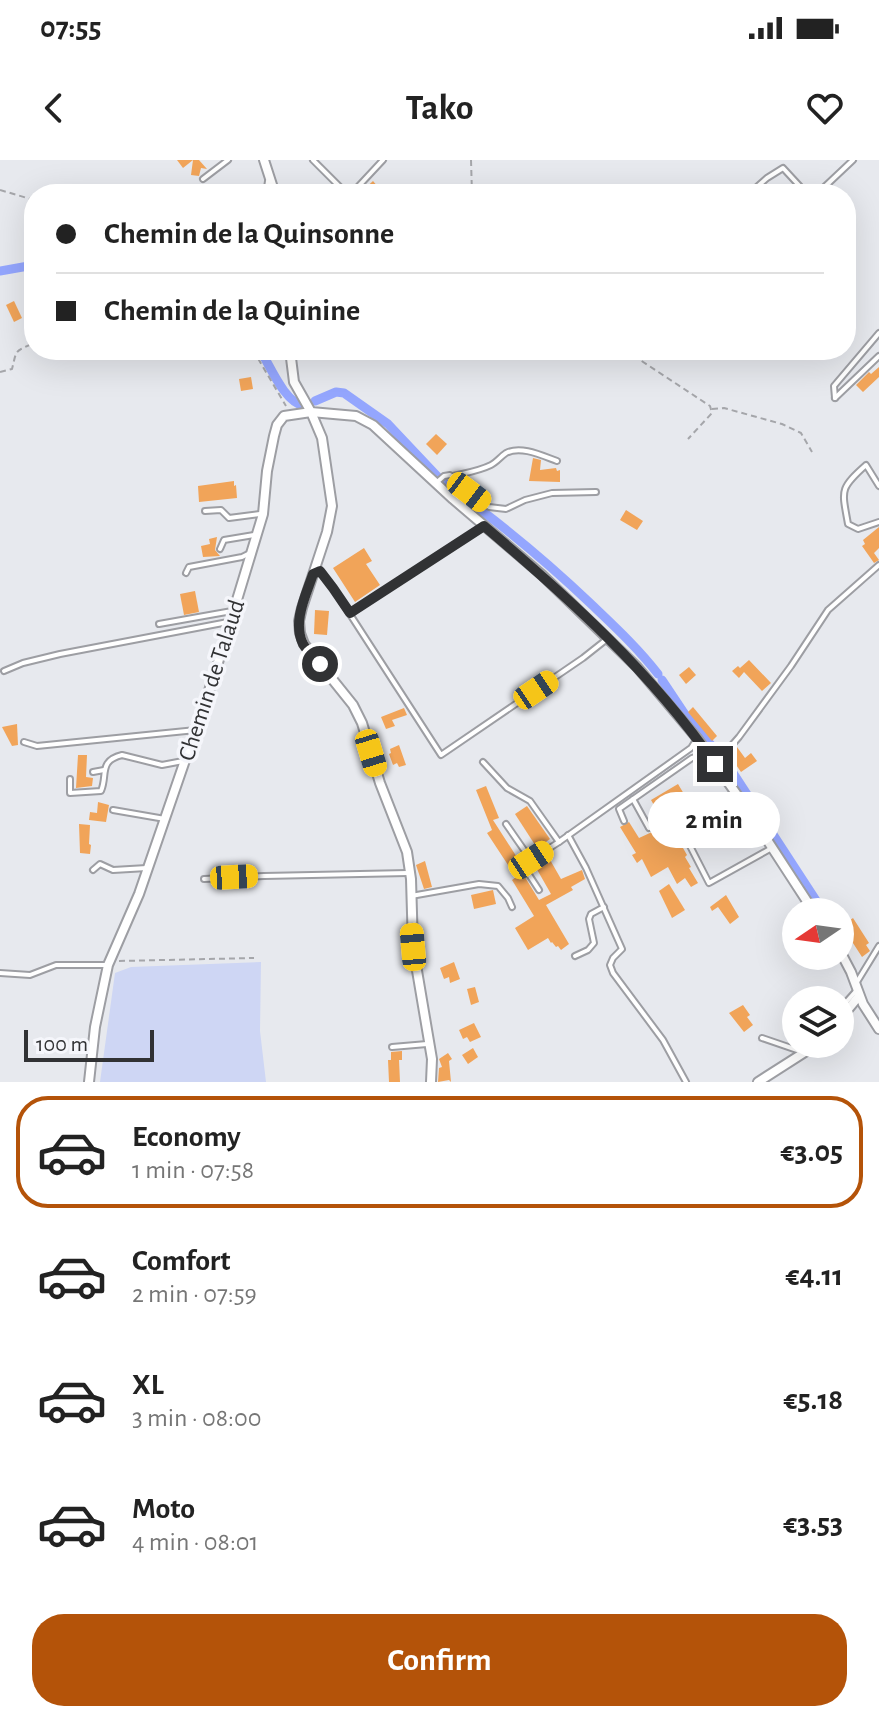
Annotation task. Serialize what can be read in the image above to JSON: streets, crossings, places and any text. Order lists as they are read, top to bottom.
{
  "streets": {
    "street": ["Chemin de Talaud"]
  },
  "scale_bar": "100 m",
  "north": "left",
  "page": {
    "status": "07:55",
    "header": "Tako",
    "banner": ["Chemin de la Quinsonne", "Chemin de la Quinine"],
    "bubble": "2 min",
    "scale": "100 m",
    "list": [
      {
        "name": "Economy",
        "note": "1 min · 07:58",
        "value": "€3.05"
      },
      {
        "name": "Comfort",
        "note": "2 min · 07:59",
        "value": "€4.11"
      },
      {
        "name": "XL",
        "note": "3 min · 08:00",
        "value": "€5.18"
      },
      {
        "name": "Moto",
        "note": "4 min · 08:01",
        "value": "€3.53"
      }
    ],
    "buttons": "Confirm"
  }
}
